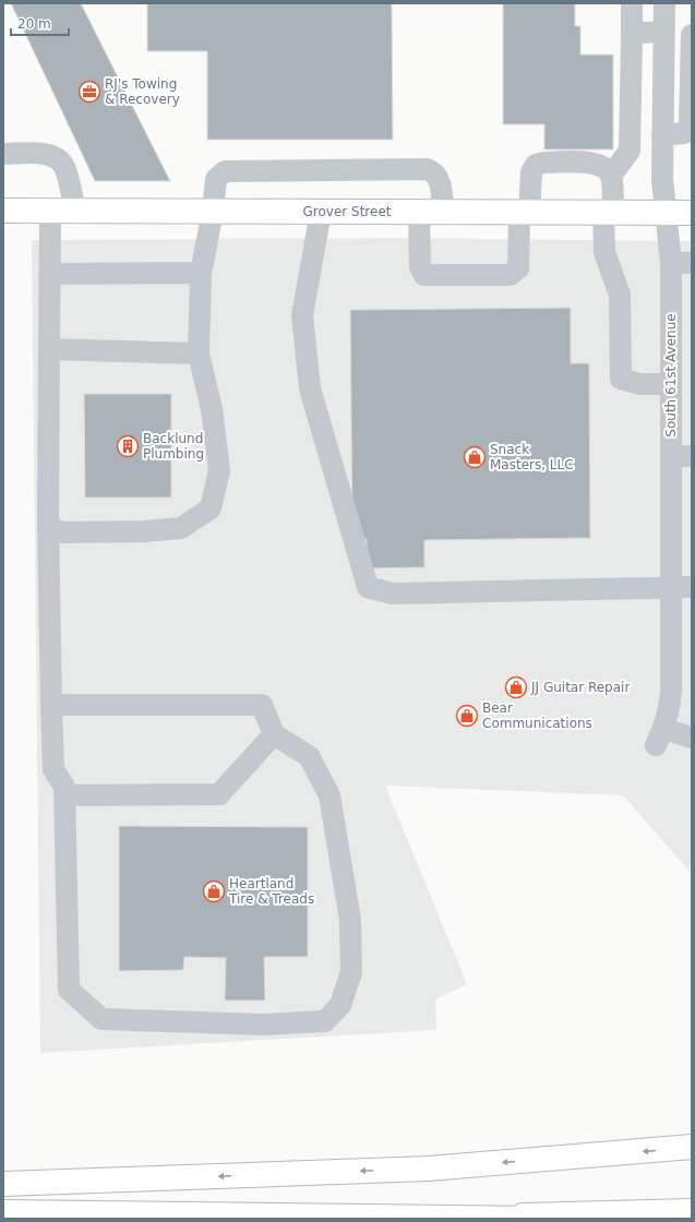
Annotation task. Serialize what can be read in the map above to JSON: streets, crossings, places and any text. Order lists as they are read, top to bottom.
{
  "streets": {
    "main road": ["Grover Street"],
    "street": ["South 61st Avenue"]
  },
  "crossings": [
    ["Grover Street", "South 61st Avenue"]
  ],
  "places": {
    "office": ["RJ's Towing & Recovery"],
    "building": ["Backlund Plumbing"],
    "shop": [
      "Snack Masters, LLC",
      "JJ Guitar Repair",
      "Bear Communications",
      "Heartland Tire & Treads"
    ]
  },
  "scale_bar": "20 m"
}
